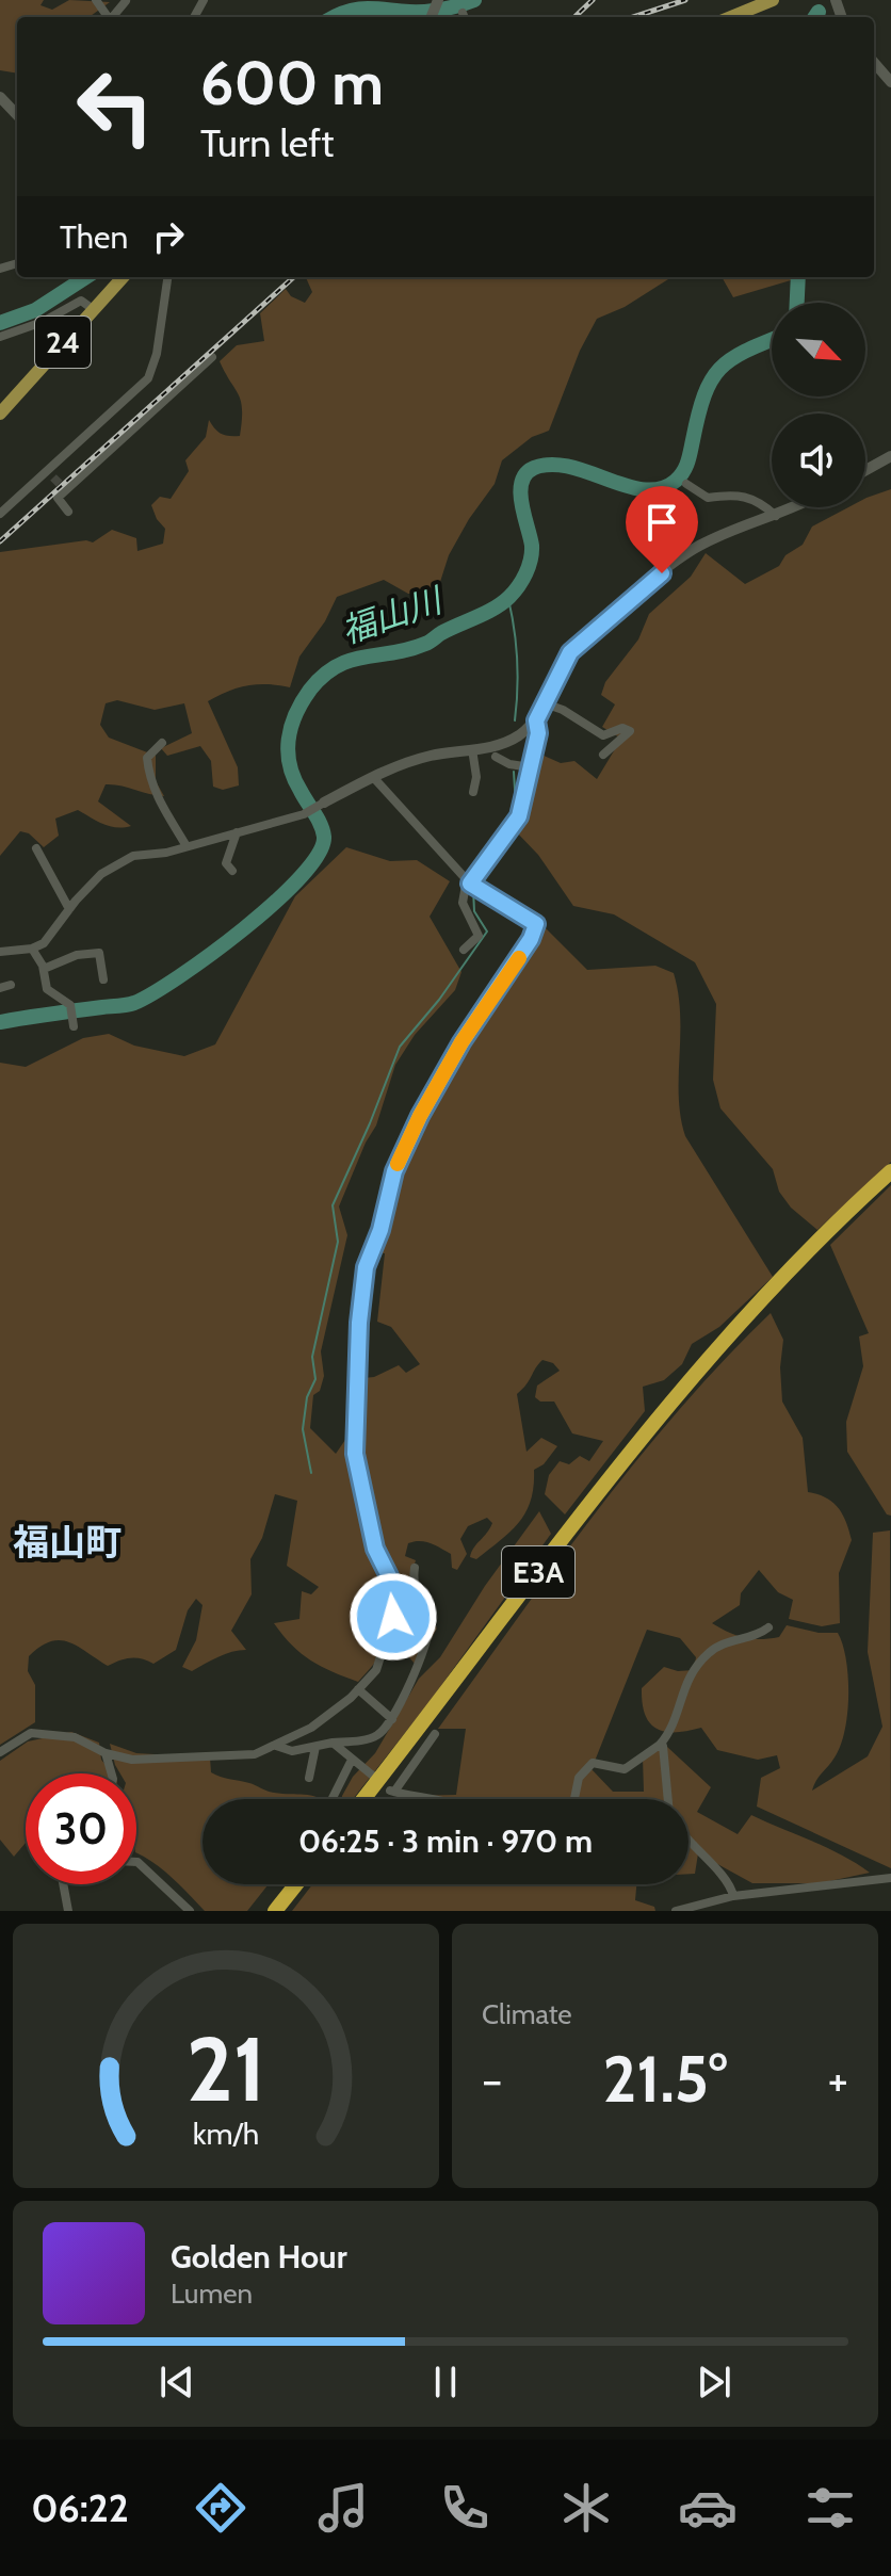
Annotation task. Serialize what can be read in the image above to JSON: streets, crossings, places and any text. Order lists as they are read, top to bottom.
{
  "streets": {
    "highway": ["E3A"],
    "main road": ["24"]
  },
  "districts": ["福山町"],
  "water": ["福山川"],
  "north": "bottom right",
  "page": {
    "turn": ["600 m", "Turn left"],
    "then": "Then",
    "limit": "30",
    "trip": "06:25 · 3 min · 970 m",
    "tile": "Climate",
    "heat": ["−", "21.5°", "+"],
    "song": ["Golden Hour", "Lumen"],
    "tabs": "06:22",
    "gauge": ["21", "km/h"]
  }
}
